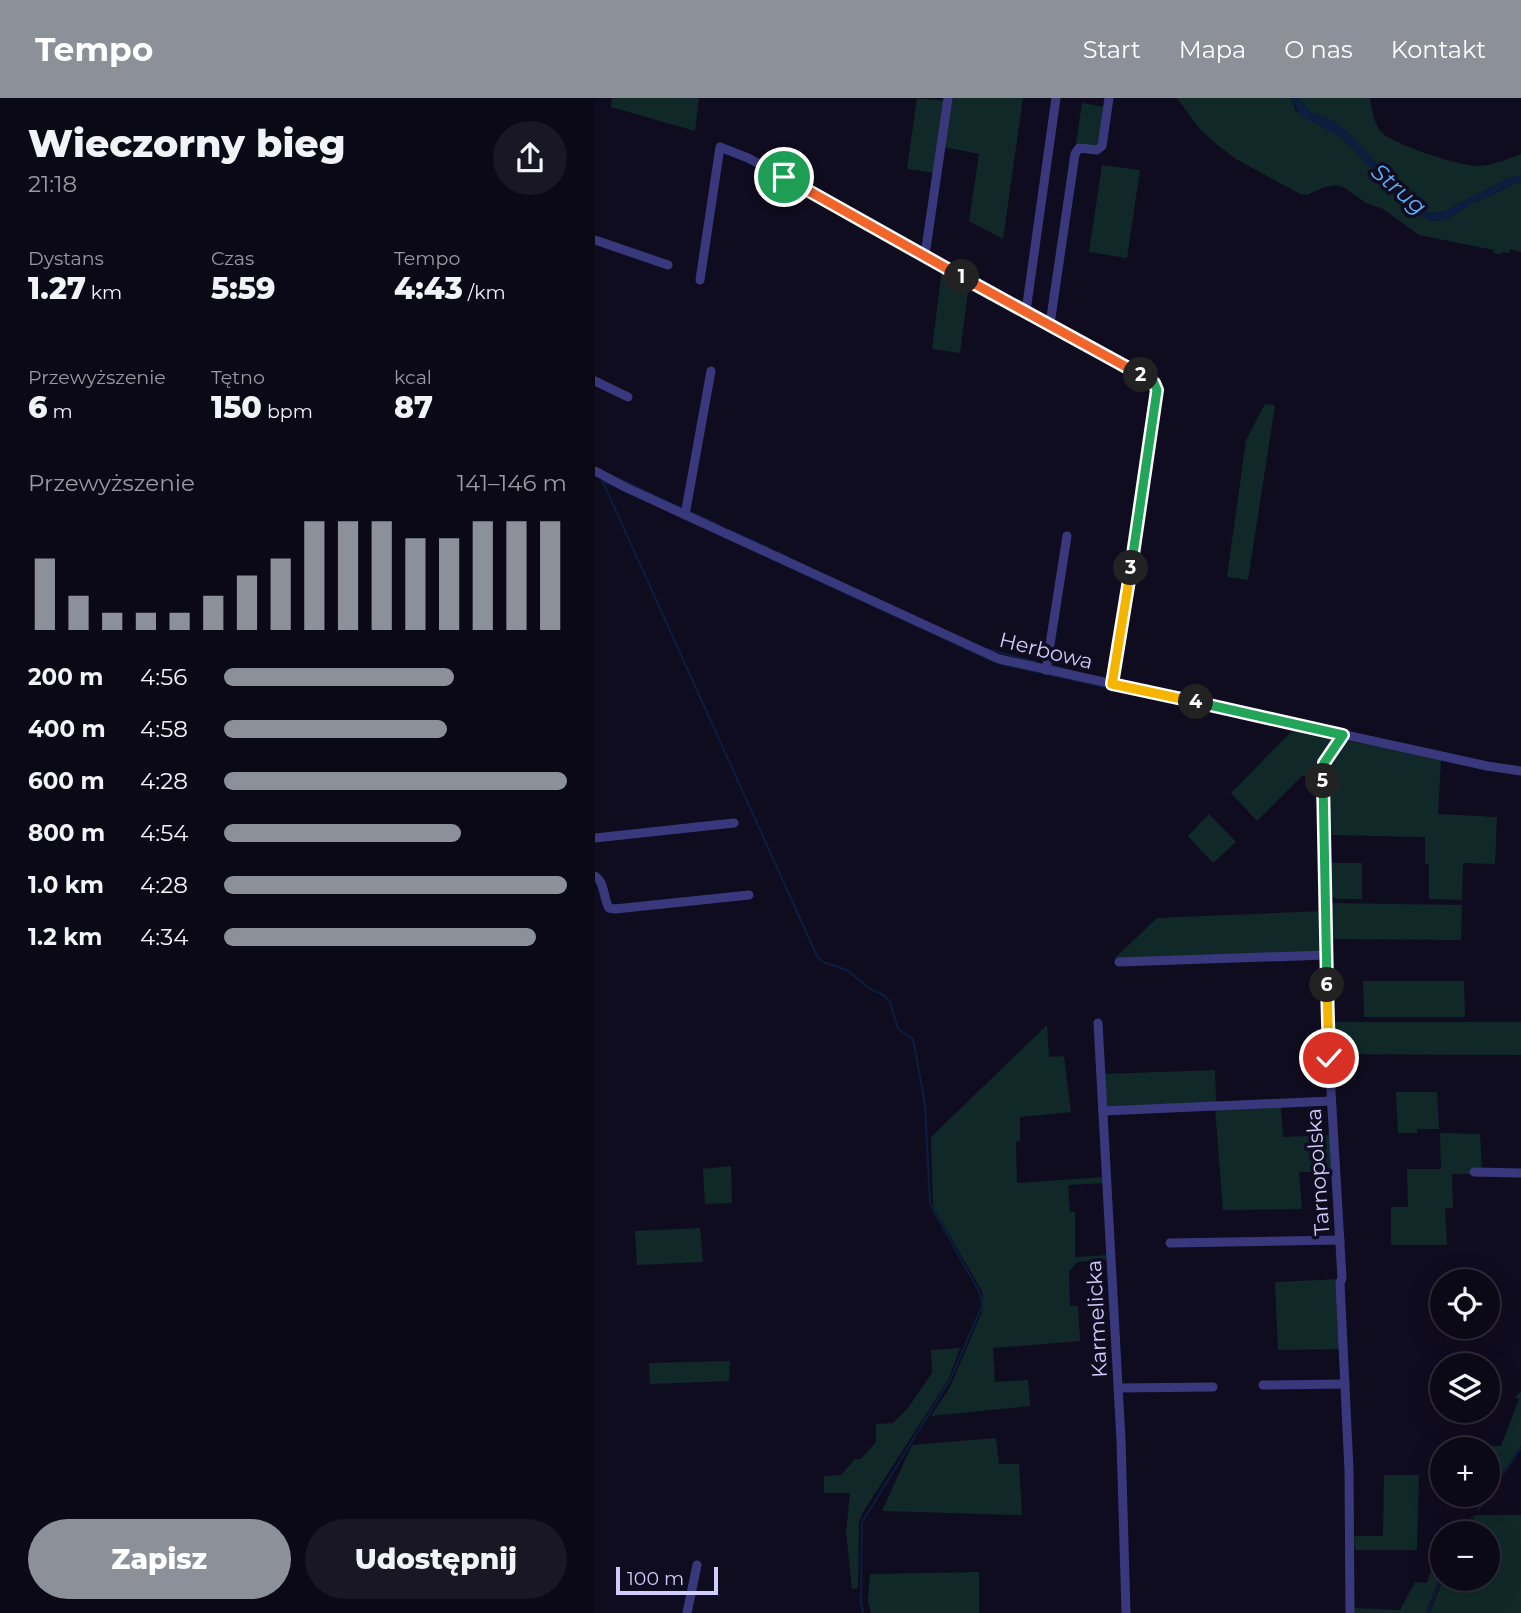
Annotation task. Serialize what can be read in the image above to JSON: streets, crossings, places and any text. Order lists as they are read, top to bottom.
{
  "streets": {
    "street": ["Herbowa", "Tarnopolska", "Karmelicka"]
  },
  "crossings": [
    ["Herbowa", "Tarnopolska"]
  ],
  "water": ["Strug"],
  "scale_bar": "100 m",
  "page": {
    "header": "Tempo",
    "nav": [
      "Start",
      "Mapa",
      "O nas",
      "Kontakt"
    ],
    "heading": ["Wieczorny bieg", "21:18"],
    "stats": [
      ["Dystans", "1.27 km"],
      ["Czas", "5:59"],
      ["Tempo", "4:43 /km"],
      ["Przewyższenie", "6 m"],
      ["Tętno", "150 bpm"],
      ["kcal", "87"]
    ],
    "pins": [
      "1",
      "2",
      "3",
      "4",
      "5",
      "6"
    ],
    "chart": ["Przewyższenie", "141–146 m"],
    "list": [
      {
        "name": "200 m",
        "note": "4:56"
      },
      {
        "name": "400 m",
        "note": "4:58"
      },
      {
        "name": "600 m",
        "note": "4:28"
      },
      {
        "name": "800 m",
        "note": "4:54"
      },
      {
        "name": "1.0 km",
        "note": "4:28"
      },
      {
        "name": "1.2 km",
        "note": "4:34"
      }
    ],
    "map_buttons": ["+", "−"],
    "buttons": ["Zapisz", "Udostępnij"],
    "scale": "100 m"
  }
}
